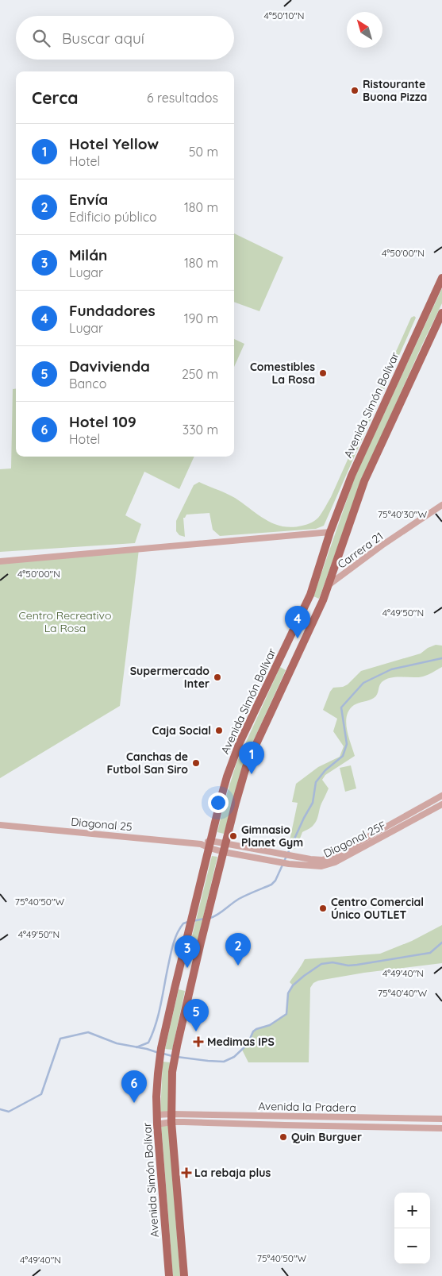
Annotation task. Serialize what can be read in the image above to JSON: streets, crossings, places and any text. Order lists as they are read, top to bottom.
{
  "streets": {
    "main road": ["Avenida Simón Bolívar"],
    "street": [
      "Carrera 21",
      "Diagonal 25",
      "Diagonal 25F",
      "Avenida la Pradera"
    ]
  },
  "crossings": [
    ["Avenida Simón Bolívar", "Diagonal 25"],
    ["Diagonal 25", "Diagonal 25F"]
  ],
  "parks": ["Centro Recreativo La Rosa"],
  "places": {
    "other": [
      "Ristourante Buona Pizza",
      "Comestibles La Rosa",
      "Supermercado Inter",
      "Caja Social",
      "Canchas de Futbol San Siro",
      "Gimnasio Planet Gym",
      "Centro Comercial Único OUTLET",
      "Quin Burguer"
    ],
    "health": ["Medimas IPS", "La rebaja plus"]
  },
  "north": "top left",
  "page": {
    "search": "Buscar aquí",
    "heading": ["Cerca", "6 resultados"],
    "list": [
      {
        "mark": "1",
        "name": "Hotel Yellow",
        "note": "Hotel",
        "value": "50 m"
      },
      {
        "mark": "2",
        "name": "Envía",
        "note": "Edificio público",
        "value": "180 m"
      },
      {
        "mark": "3",
        "name": "Milán",
        "note": "Lugar",
        "value": "180 m"
      },
      {
        "mark": "4",
        "name": "Fundadores",
        "note": "Lugar",
        "value": "190 m"
      },
      {
        "mark": "5",
        "name": "Davivienda",
        "note": "Banco",
        "value": "250 m"
      },
      {
        "mark": "6",
        "name": "Hotel 109",
        "note": "Hotel",
        "value": "330 m"
      }
    ],
    "pins": [
      "4",
      "1",
      "2",
      "3",
      "5",
      "6"
    ],
    "map_buttons": ["+", "−"]
  },
  "coordinates": [
    "4°50'10\"N",
    "4°50'00\"N",
    "75°40'30\"W",
    "4°49'50\"N",
    "75°40'50\"W",
    "4°49'40\"N",
    "75°40'40\"W"
  ]
}
